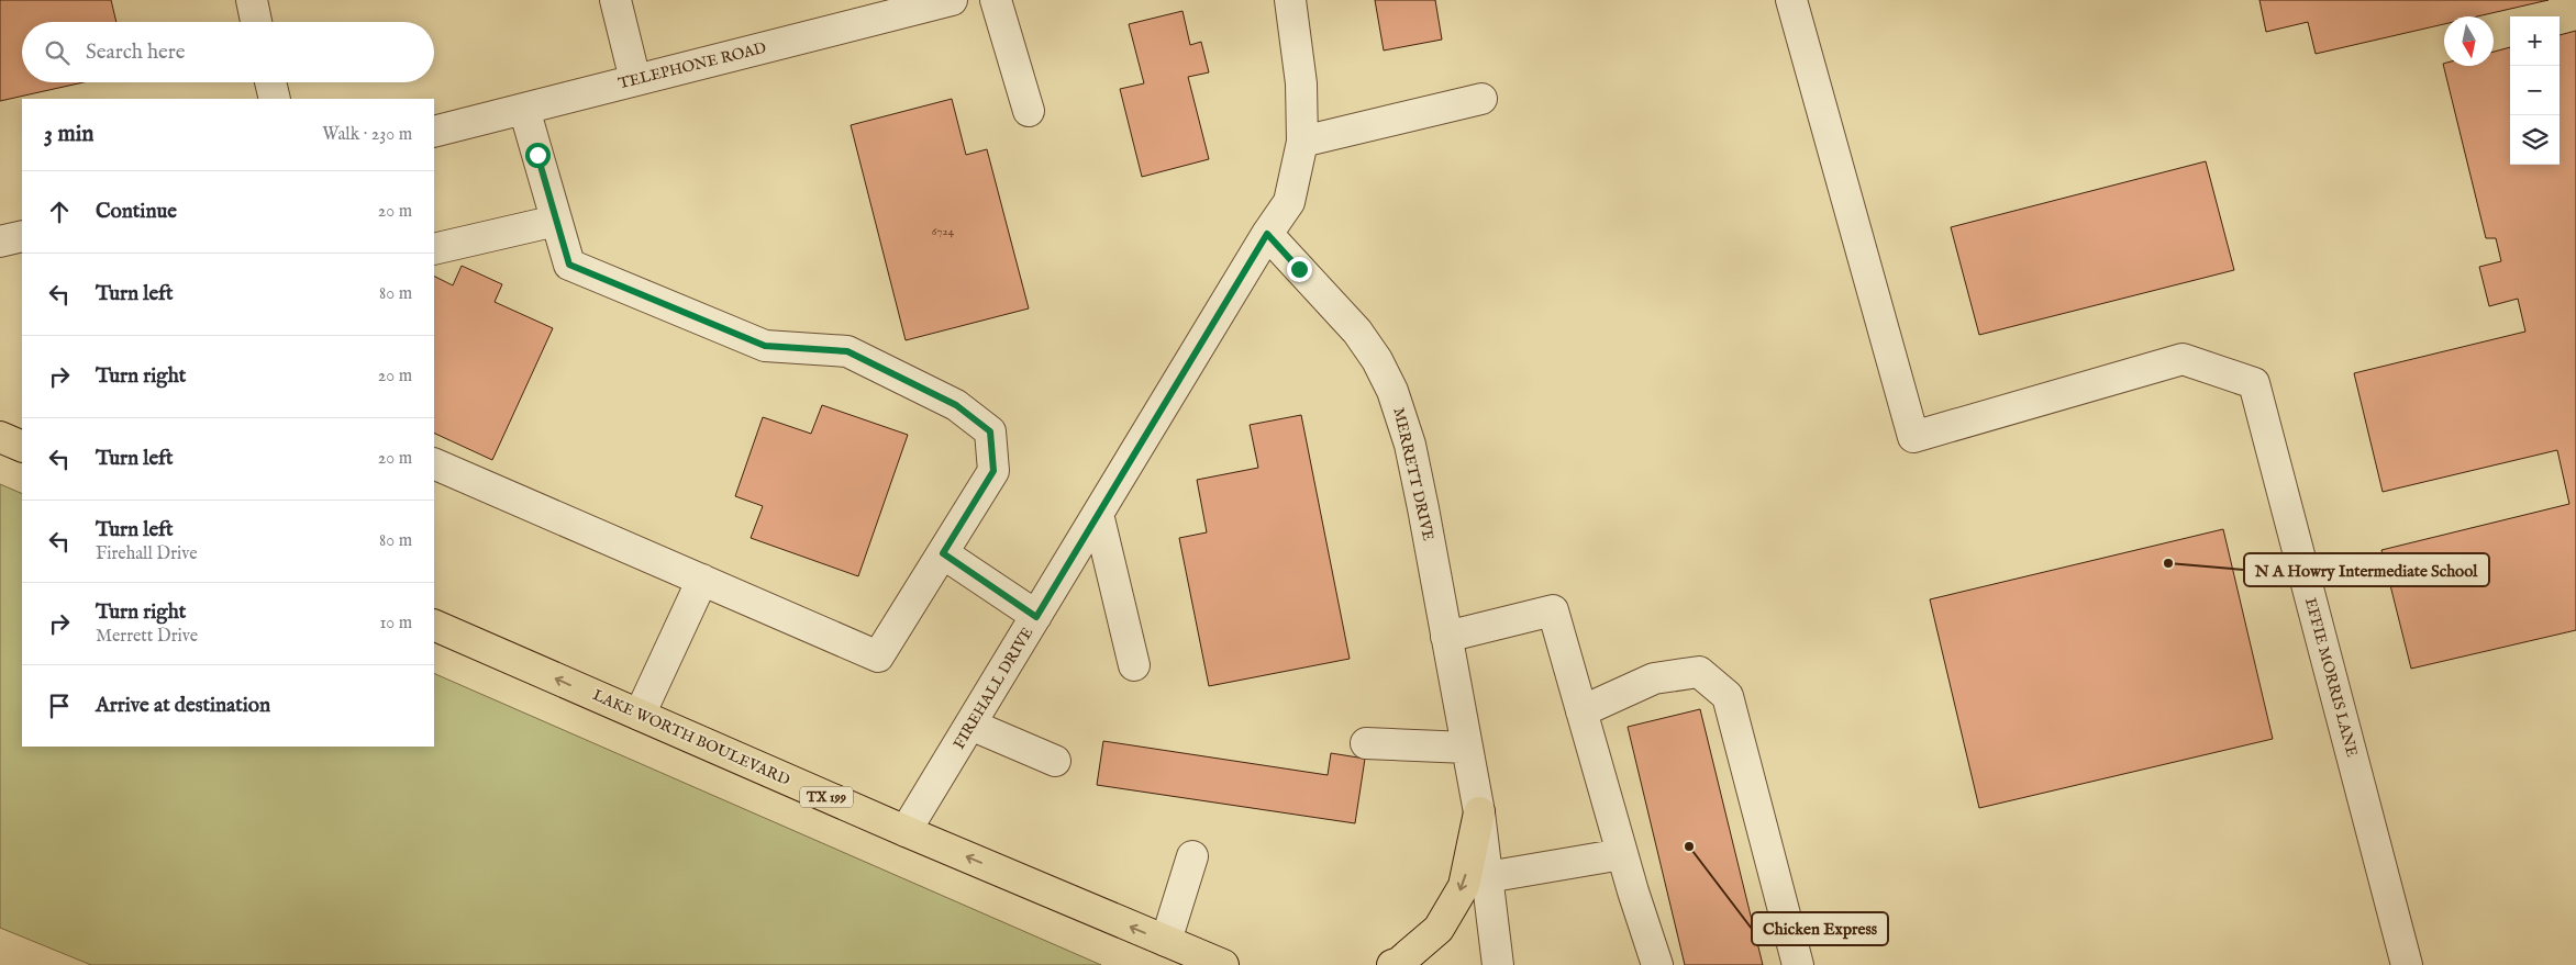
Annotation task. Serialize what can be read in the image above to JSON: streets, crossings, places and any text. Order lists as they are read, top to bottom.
{
  "streets": {
    "highway": ["LAKE WORTH BOULEVARD", "TX 199"],
    "street": [
      "TELEPHONE ROAD",
      "MERRETT DRIVE",
      "EFFIE MORRIS LANE",
      "FIREHALL DRIVE"
    ]
  },
  "crossings": [
    ["MERRETT DRIVE", "FIREHALL DRIVE"],
    ["FIREHALL DRIVE", "LAKE WORTH BOULEVARD"]
  ],
  "one_way": ["LAKE WORTH BOULEVARD"],
  "places": ["N A Howry Intermediate School", "Chicken Express"],
  "house_numbers": ["6724"],
  "north": "bottom",
  "page": {
    "map_buttons": ["+", "−"],
    "search": "Search here",
    "heading": ["3 min", "Walk · 230 m"],
    "list": [
      ["Continue", "20 m"],
      ["Turn left", "80 m"],
      ["Turn right", "20 m"],
      ["Turn left", "20 m"],
      ["Turn left", "Firehall Drive", "80 m"],
      ["Turn right", "Merrett Drive", "10 m"],
      "Arrive at destination"
    ]
  }
}
